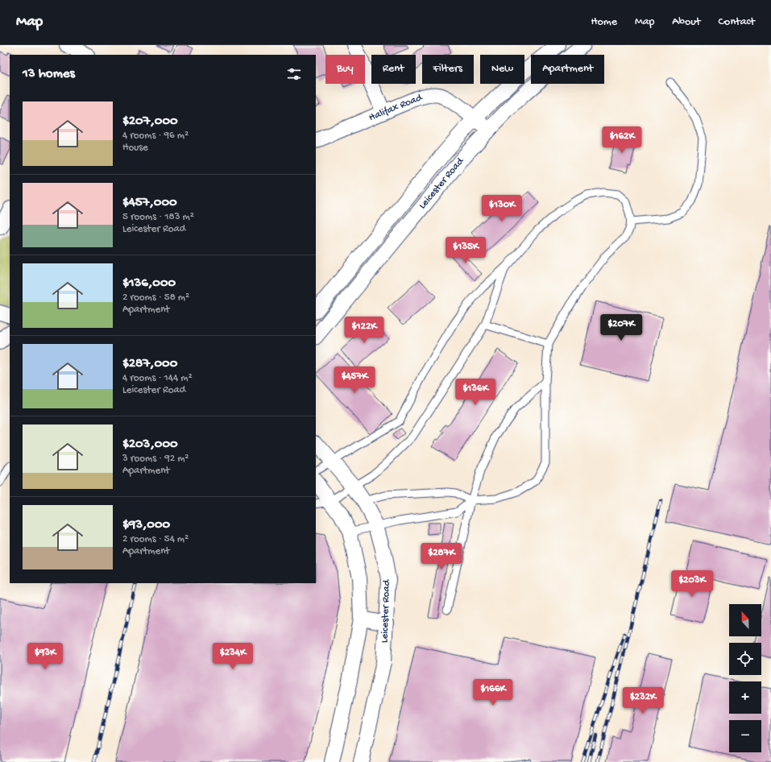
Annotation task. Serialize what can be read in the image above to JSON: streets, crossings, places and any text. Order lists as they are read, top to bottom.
{
  "streets": {
    "street": ["Halifax Road", "Leicester Road"]
  },
  "crossings": [
    ["Halifax Road", "Leicester Road"]
  ],
  "north": "top",
  "page": {
    "header": "Map",
    "nav": [
      "Home",
      "Map",
      "About",
      "Contact"
    ],
    "chip": [
      "Buy",
      "Rent",
      "Filters",
      "New",
      "Apartment"
    ],
    "heading": "13 homes",
    "list": [
      {
        "name": "$207,000",
        "note": "4 rooms · 96 m² · House"
      },
      {
        "name": "$457,000",
        "note": "5 rooms · 183 m² · Leicester Road"
      },
      {
        "name": "$136,000",
        "note": "2 rooms · 58 m² · Apartment"
      },
      {
        "name": "$287,000",
        "note": "4 rooms · 144 m² · Leicester Road"
      },
      {
        "name": "$203,000",
        "note": "3 rooms · 92 m² · Apartment"
      },
      {
        "name": "$93,000",
        "note": "2 rooms · 54 m² · Apartment"
      }
    ],
    "price": [
      "$162K",
      "$130K",
      "$135K",
      "$207K",
      "$122K",
      "$457K",
      "$136K",
      "$287K",
      "$203K",
      "$93K",
      "$234K",
      "$166K",
      "$232K"
    ],
    "map_buttons": ["+", "−"]
  }
}
